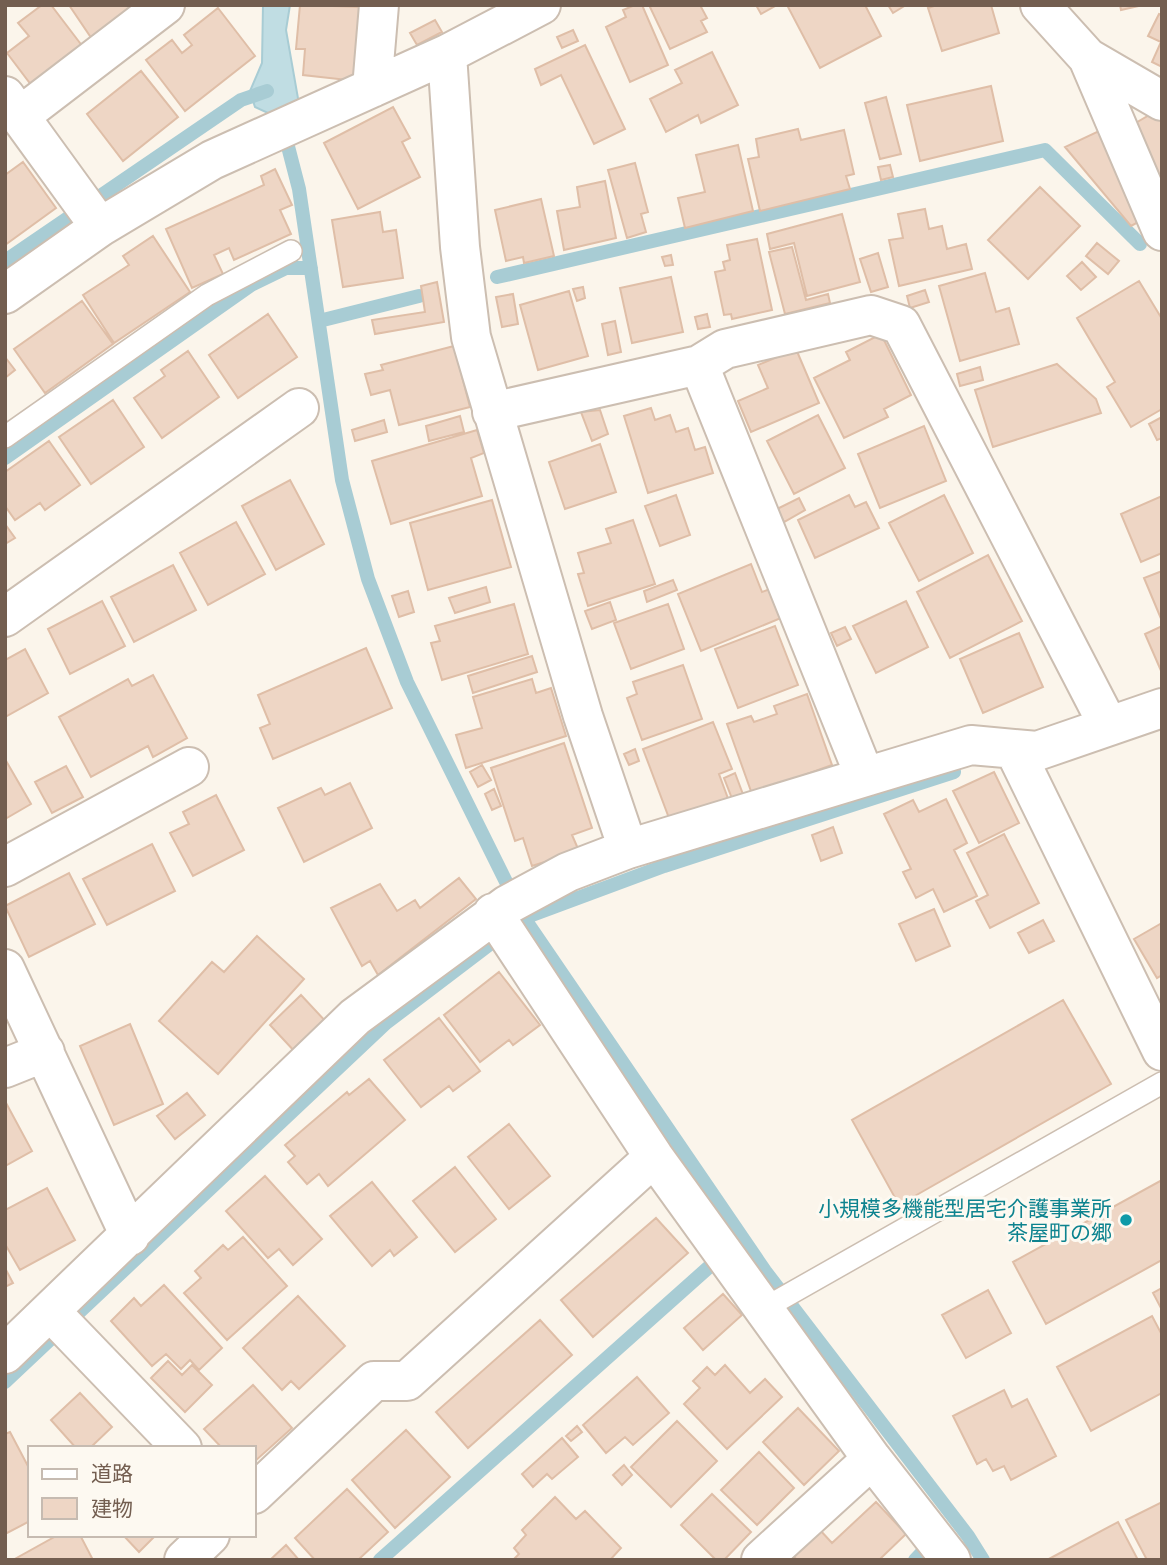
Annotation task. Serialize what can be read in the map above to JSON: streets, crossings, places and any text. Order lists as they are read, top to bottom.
{
  "places": ["小規模多機能型居宅介護事業所 茶屋町の郷"],
  "legend": ["道路", "建物"]
}
